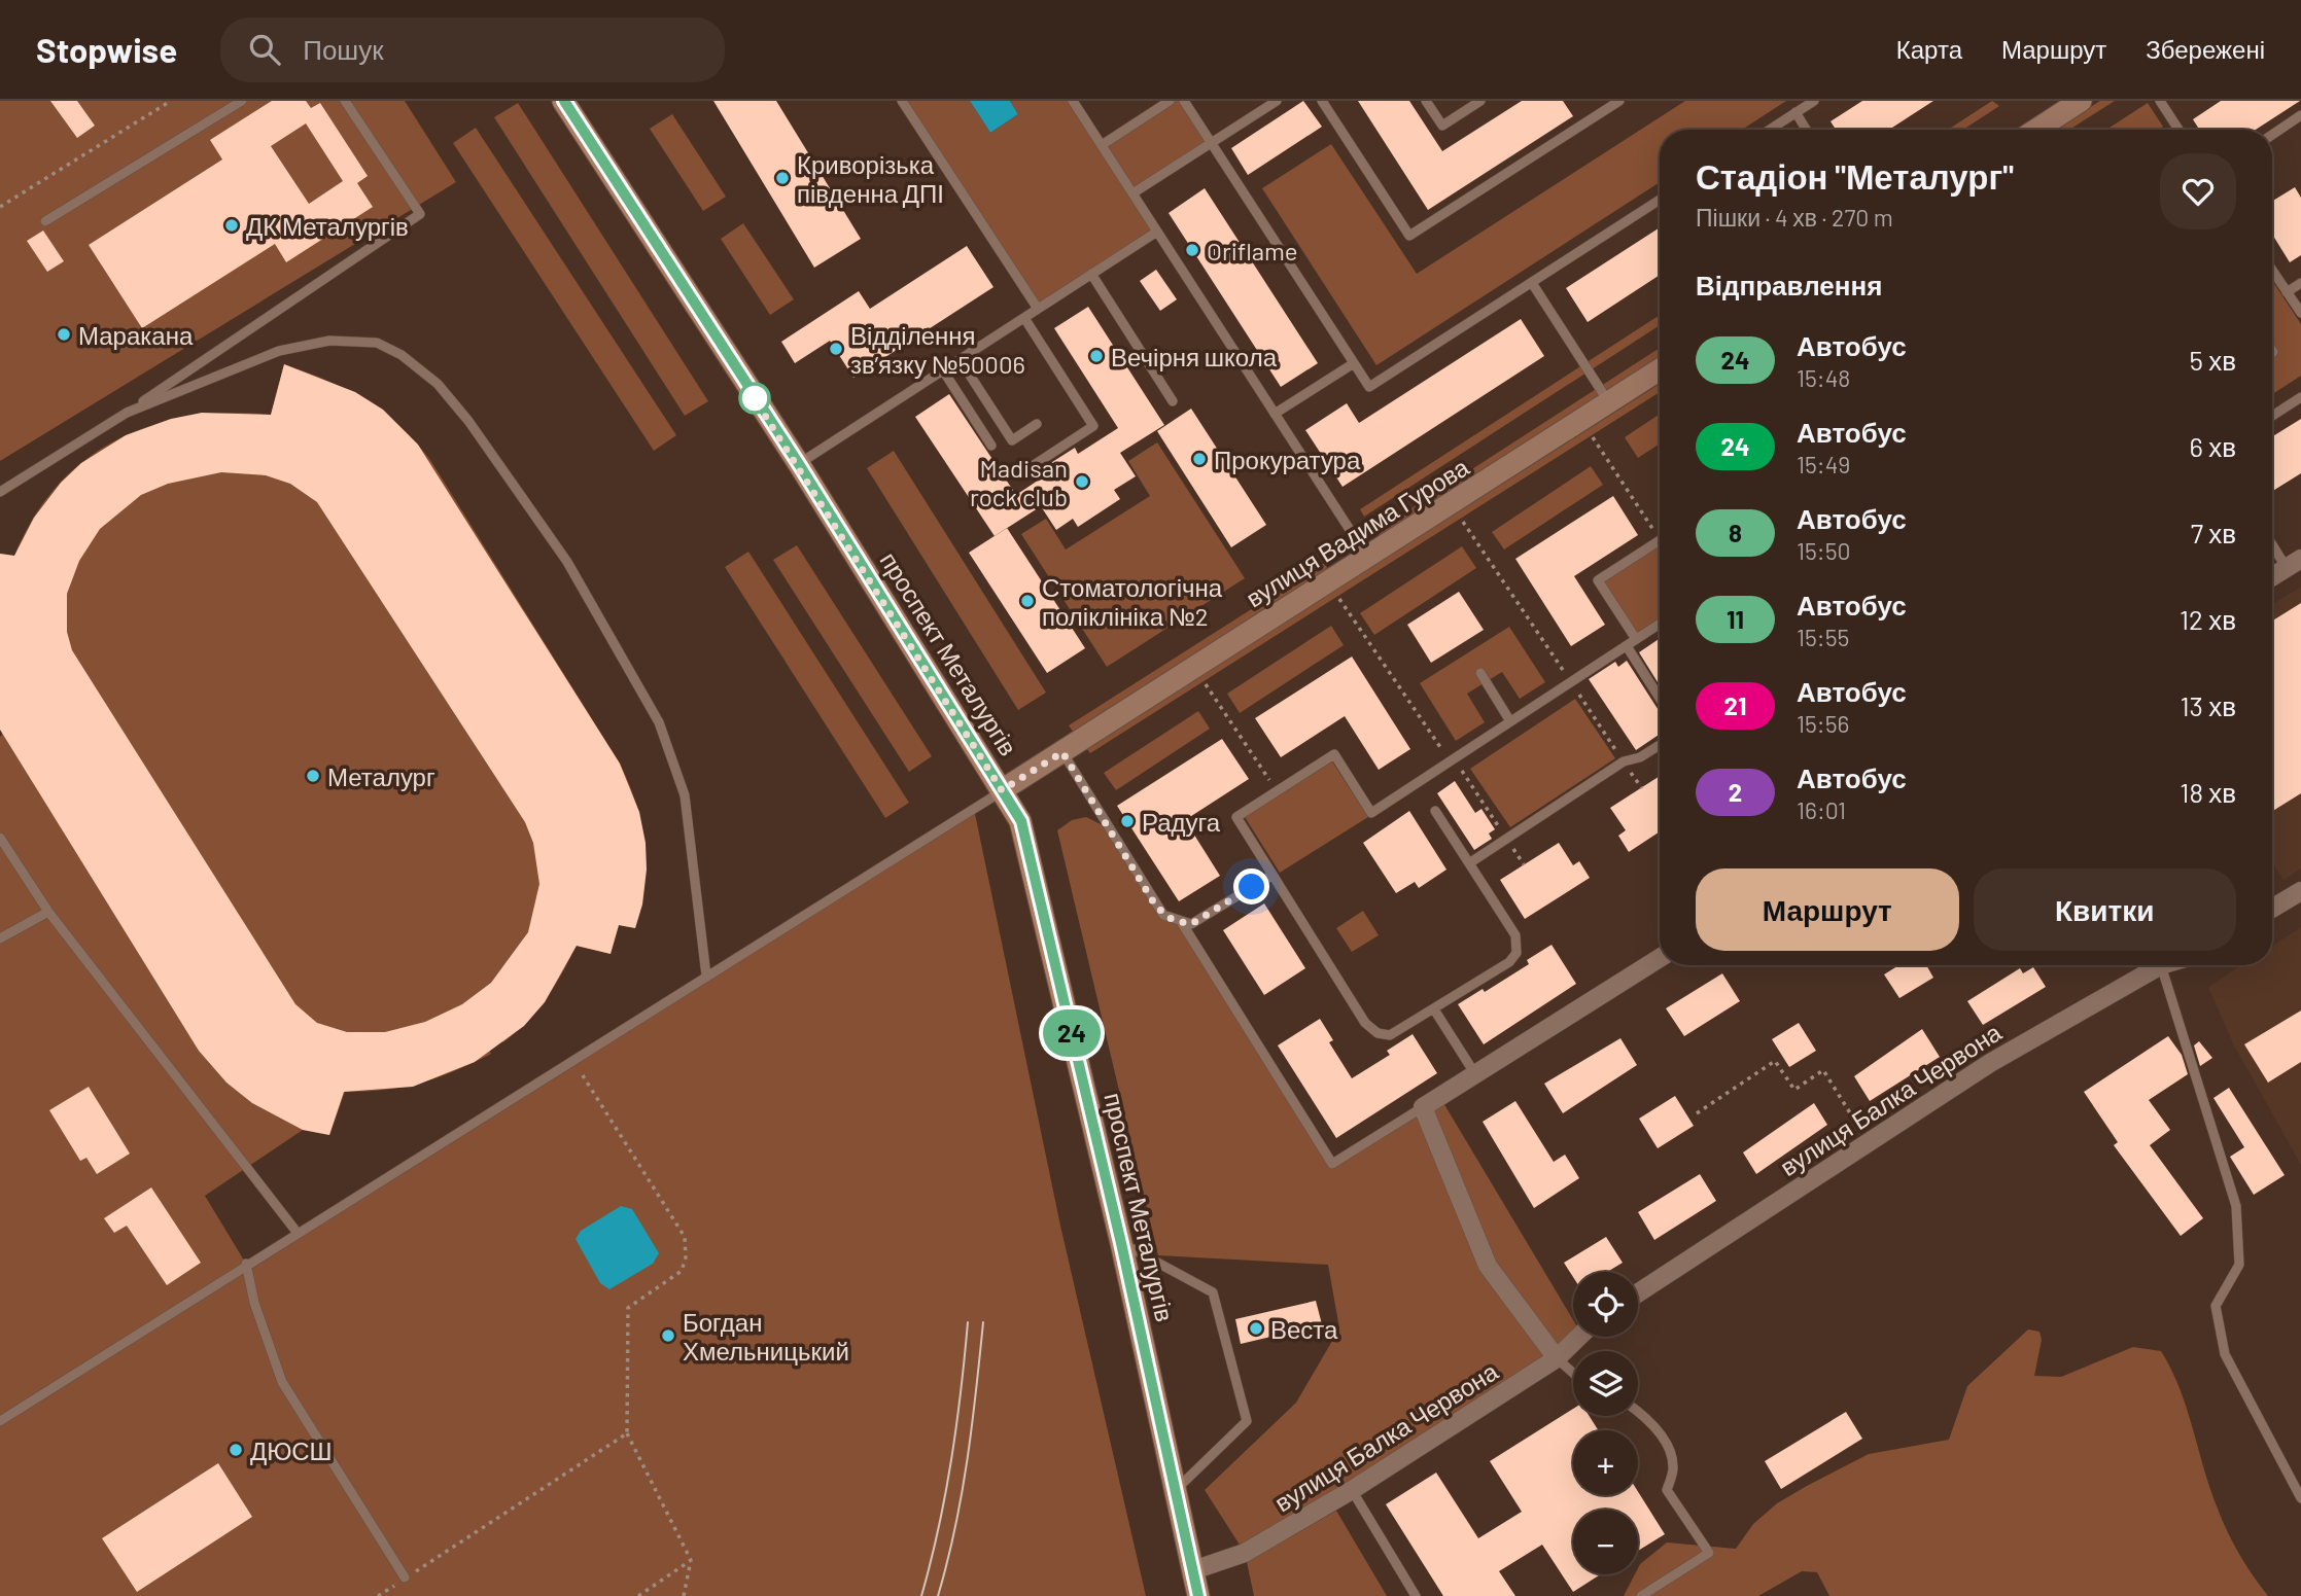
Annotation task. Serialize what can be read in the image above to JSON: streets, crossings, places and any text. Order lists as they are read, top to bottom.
{
  "streets": {
    "main road": ["проспект Металургів"],
    "street": ["вулиця Вадима Гурова", "вулиця Балка Червона"]
  },
  "crossings": [
    ["вулиця Вадима Гурова", "проспект Металургів"],
    ["проспект Металургів", "вулиця Балка Червона"]
  ],
  "places": [
    "Криворізька південна ДПІ",
    "ДК Металургів",
    "Oriflame",
    "Маракана",
    "Відділення зв’язку №50006",
    "Вечірня школа",
    "Прокуратура",
    "Madisan rock club",
    "Стоматологічна поліклініка №2",
    "Металург",
    "Радуга",
    "Веста",
    "Богдан Хмельницький",
    "ДЮСШ"
  ],
  "lines": ["bus line 24"],
  "page": {
    "header": "Stopwise",
    "search": "Пошук",
    "nav": ["Карта", "Маршрут", "Збережені"],
    "on_map": "24",
    "heading": [
      ["Стадіон \"Металург\"", "Пішки · 4 хв · 270 m"],
      "Відправлення"
    ],
    "list": [
      {
        "mark": "24",
        "name": "Автобус",
        "note": "15:48",
        "value": "5 хв"
      },
      {
        "mark": "24",
        "name": "Автобус",
        "note": "15:49",
        "value": "6 хв"
      },
      {
        "mark": "8",
        "name": "Автобус",
        "note": "15:50",
        "value": "7 хв"
      },
      {
        "mark": "11",
        "name": "Автобус",
        "note": "15:55",
        "value": "12 хв"
      },
      {
        "mark": "21",
        "name": "Автобус",
        "note": "15:56",
        "value": "13 хв"
      },
      {
        "mark": "2",
        "name": "Автобус",
        "note": "16:01",
        "value": "18 хв"
      }
    ],
    "buttons": ["Маршрут", "Квитки"],
    "map_buttons": ["+", "−"]
  }
}
